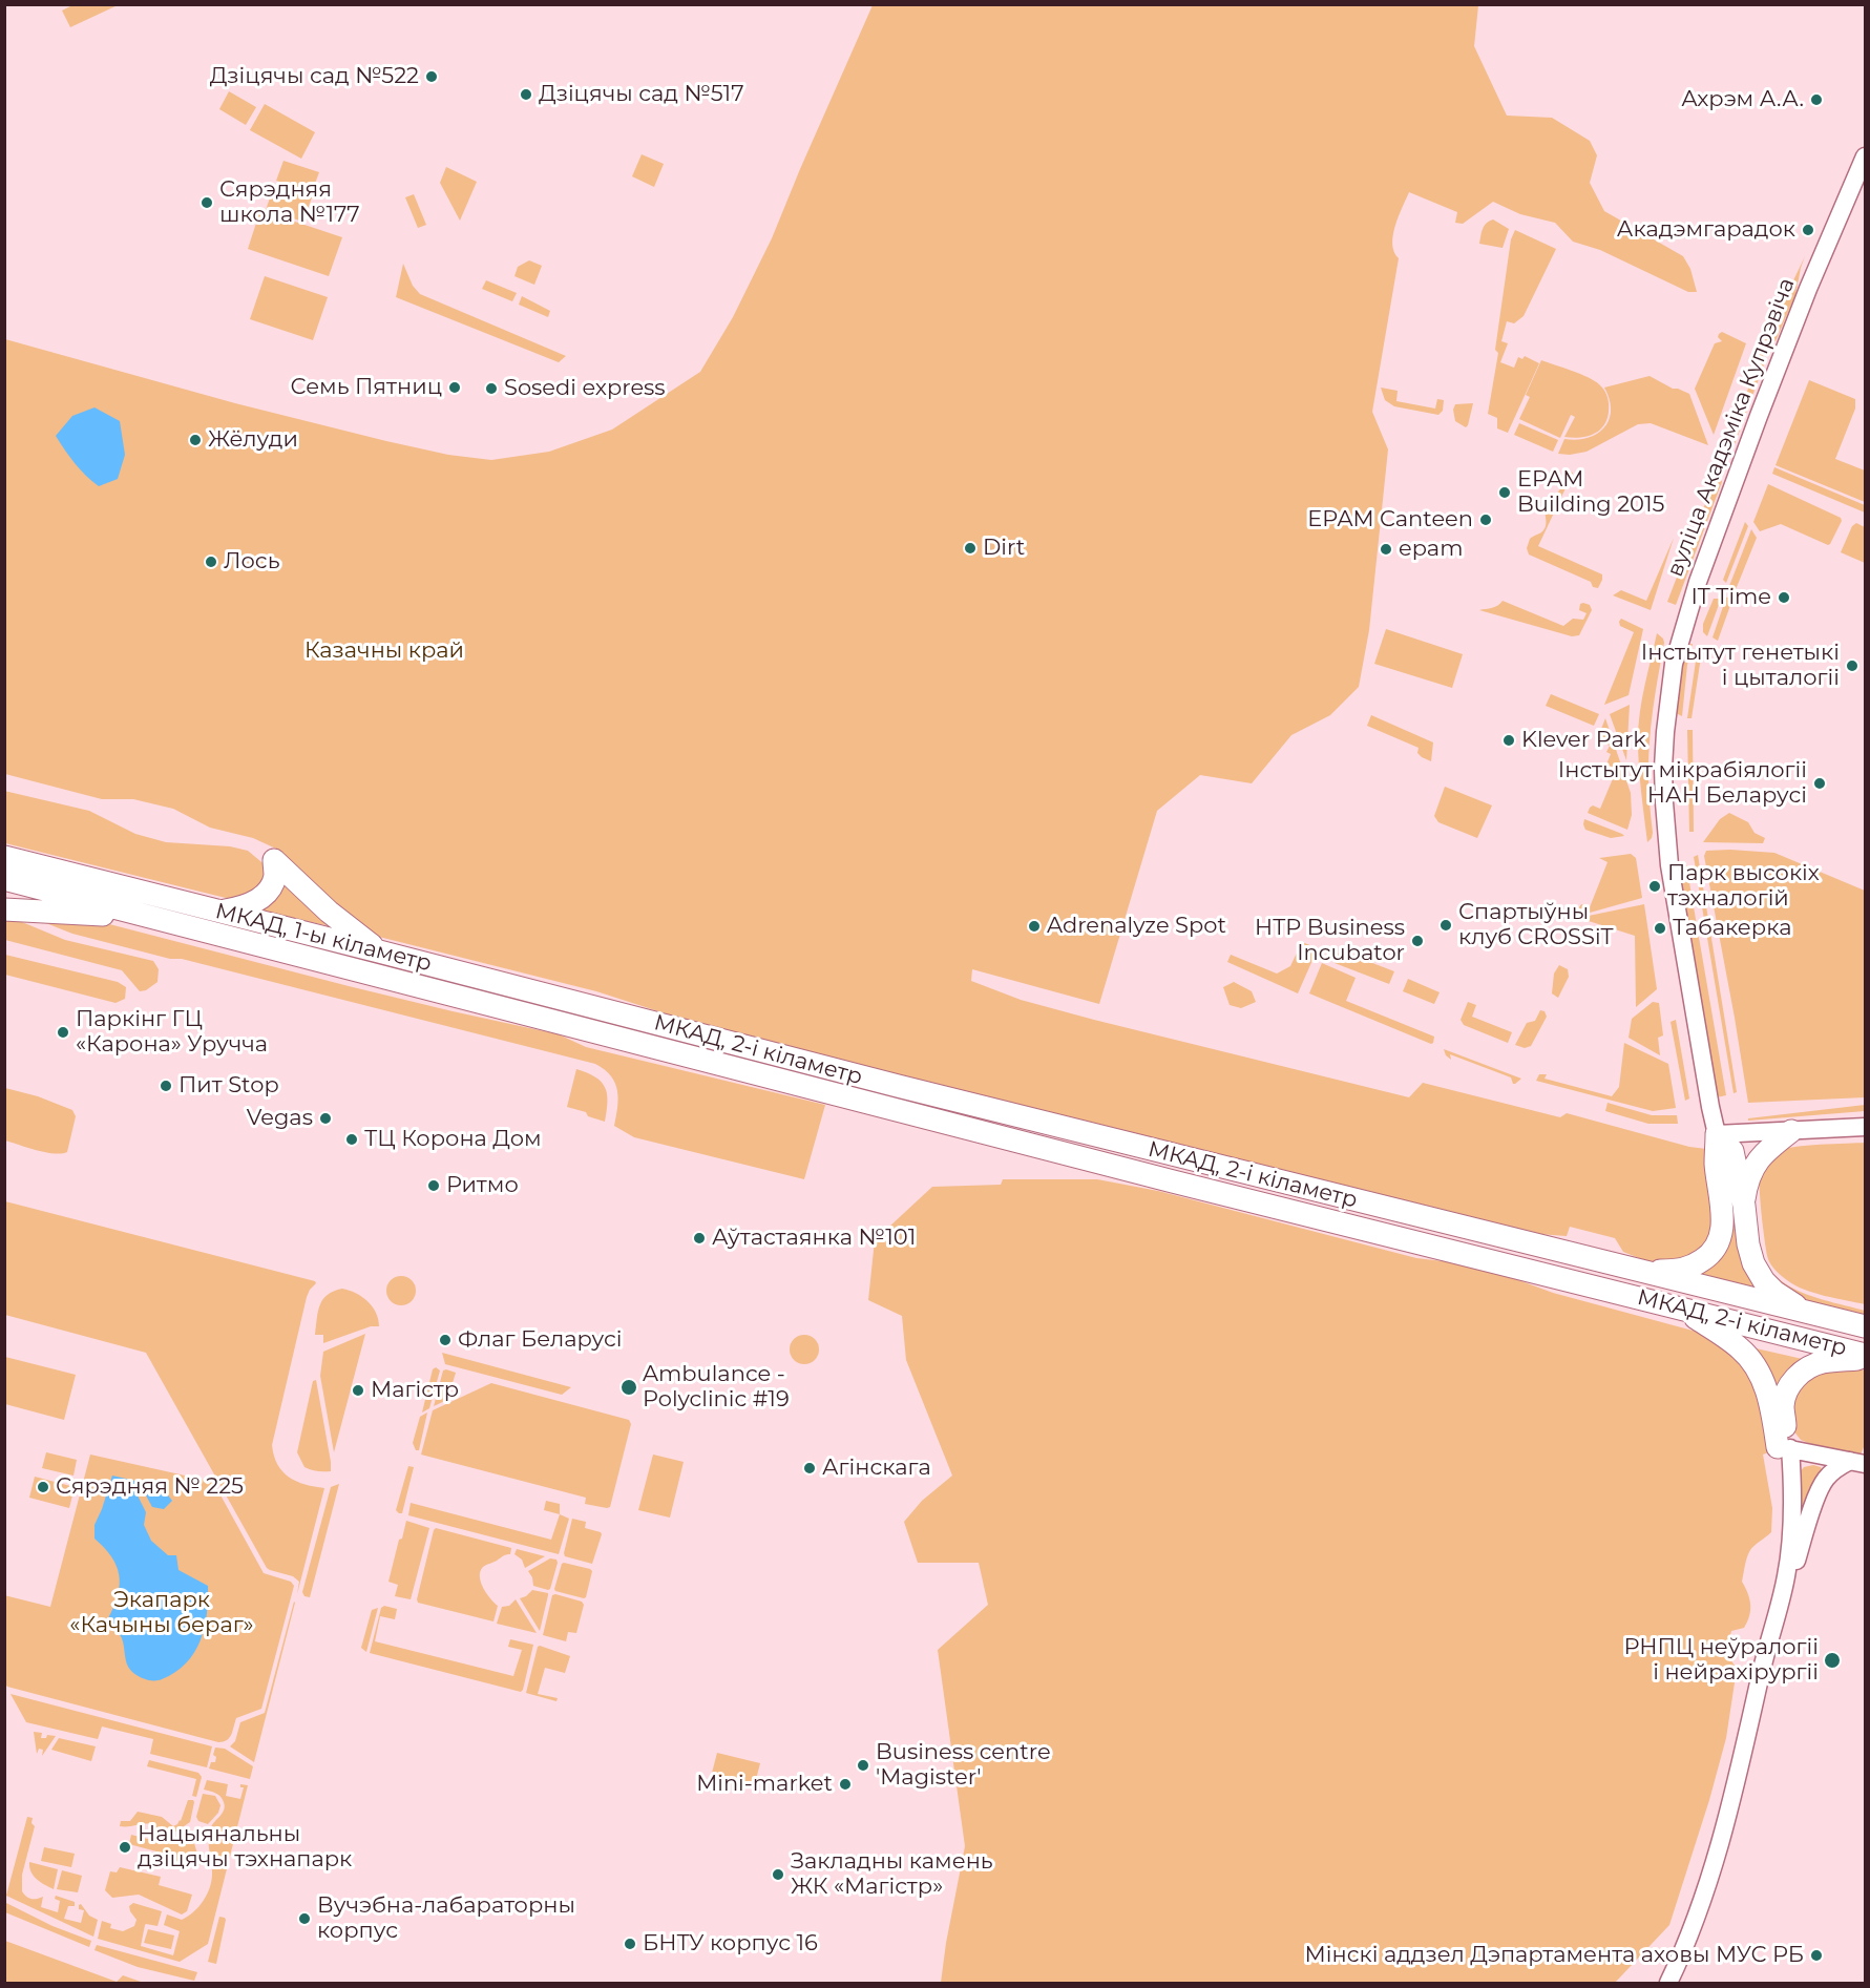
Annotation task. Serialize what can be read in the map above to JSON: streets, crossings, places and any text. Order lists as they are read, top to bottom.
{
  "streets": {
    "highway": ["МКАД, 1-ы кіламетр", "МКАД, 2-і кіламетр"],
    "main road": ["вуліца Акадэміка Купрэвіча"]
  },
  "crossings": [
    ["МКАД, 1-ы кіламетр", "МКАД, 2-і кіламетр"]
  ],
  "parks": ["Казачны край", "Экапарк «Качыны бераг»"],
  "places": [
    "Дзіцячы сад №522",
    "Дзіцячы сад №517",
    "Ахрэм А.А.",
    "Сярэдняя школа №177",
    "Акадэмгарадок",
    "Семь Пятниц",
    "Sosedi express",
    "Жёлуди",
    "EPAM Building 2015",
    "EPAM Canteen",
    "Dirt",
    "epam",
    "Лось",
    "IT Time",
    "Інстытут генетыкі і цыталогіі",
    "Klever Park",
    "Інстытут мікрабіялогіі НАН Беларусі",
    "Парк высокіх тэхналогій",
    "Спартыўны клуб CROSSiT",
    "Adrenalyze Spot",
    "Табакерка",
    "HTP Business Incubator",
    "Паркінг ГЦ «Карона» Уручча",
    "Пит Stop",
    "Vegas",
    "ТЦ Корона Дом",
    "Ритмо",
    "Аўтастаянка №101",
    "Флаг Беларусі",
    "Ambulance - Polyclinic #19",
    "Магістр",
    "Агінскага",
    "Сярэдняя № 225",
    "РНПЦ неўралогіі і нейрахірургіі",
    "Business centre 'Magister'",
    "Mini-market",
    "Нацыянальны дзіцячы тэхнапарк",
    "Закладны камень ЖК «Магістр»",
    "Вучэбна-лабараторны корпус",
    "БНТУ корпус 16",
    "Мінскі аддзел Дэпартамента аховы МУС РБ"
  ]
}
